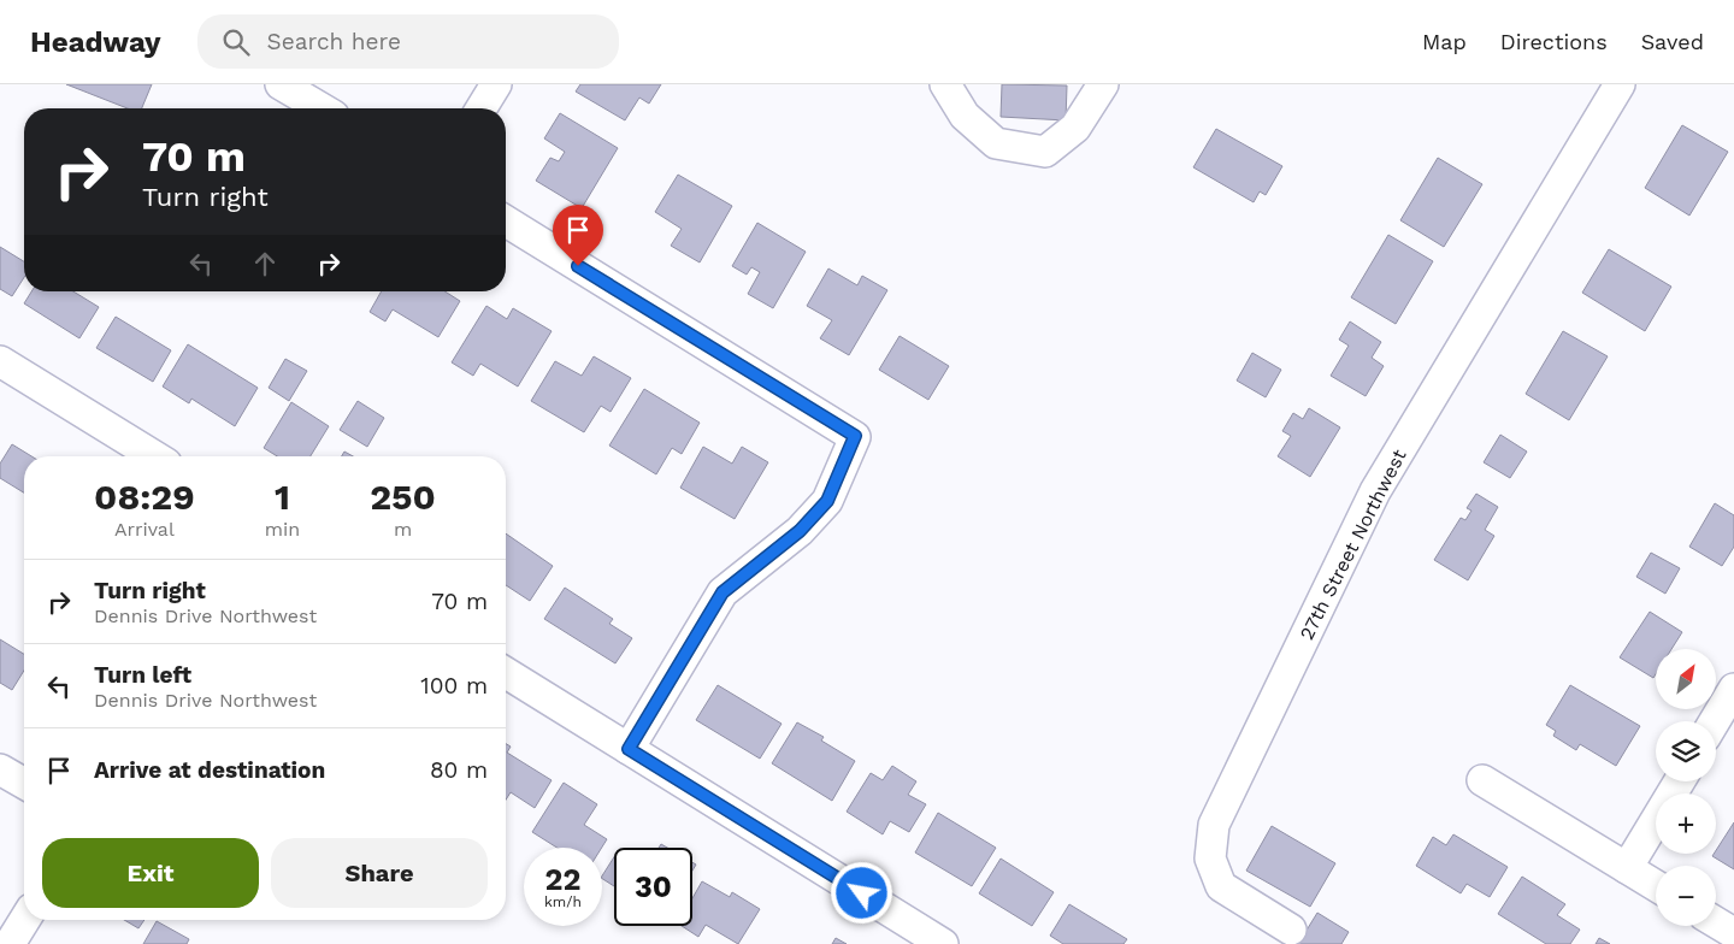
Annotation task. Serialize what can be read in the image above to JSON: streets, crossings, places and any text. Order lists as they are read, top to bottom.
{
  "streets": {
    "street": ["27th Street Northwest"]
  },
  "north": "top right",
  "page": {
    "header": "Headway",
    "search": "Search here",
    "nav": ["Map", "Directions", "Saved"],
    "turn": ["70 m", "Turn right"],
    "eta": [
      "08:29",
      "Arrival",
      "1",
      "min",
      "250",
      "m"
    ],
    "list": [
      {
        "name": "Turn right",
        "note": "Dennis Drive Northwest",
        "value": "70 m"
      },
      {
        "name": "Turn left",
        "note": "Dennis Drive Northwest",
        "value": "100 m"
      },
      {
        "name": "Arrive at destination",
        "value": "80 m"
      }
    ],
    "map_buttons": ["+", "−"],
    "buttons": ["Exit", "Share"],
    "speed": "22 km/h",
    "limit": "30"
  }
}
